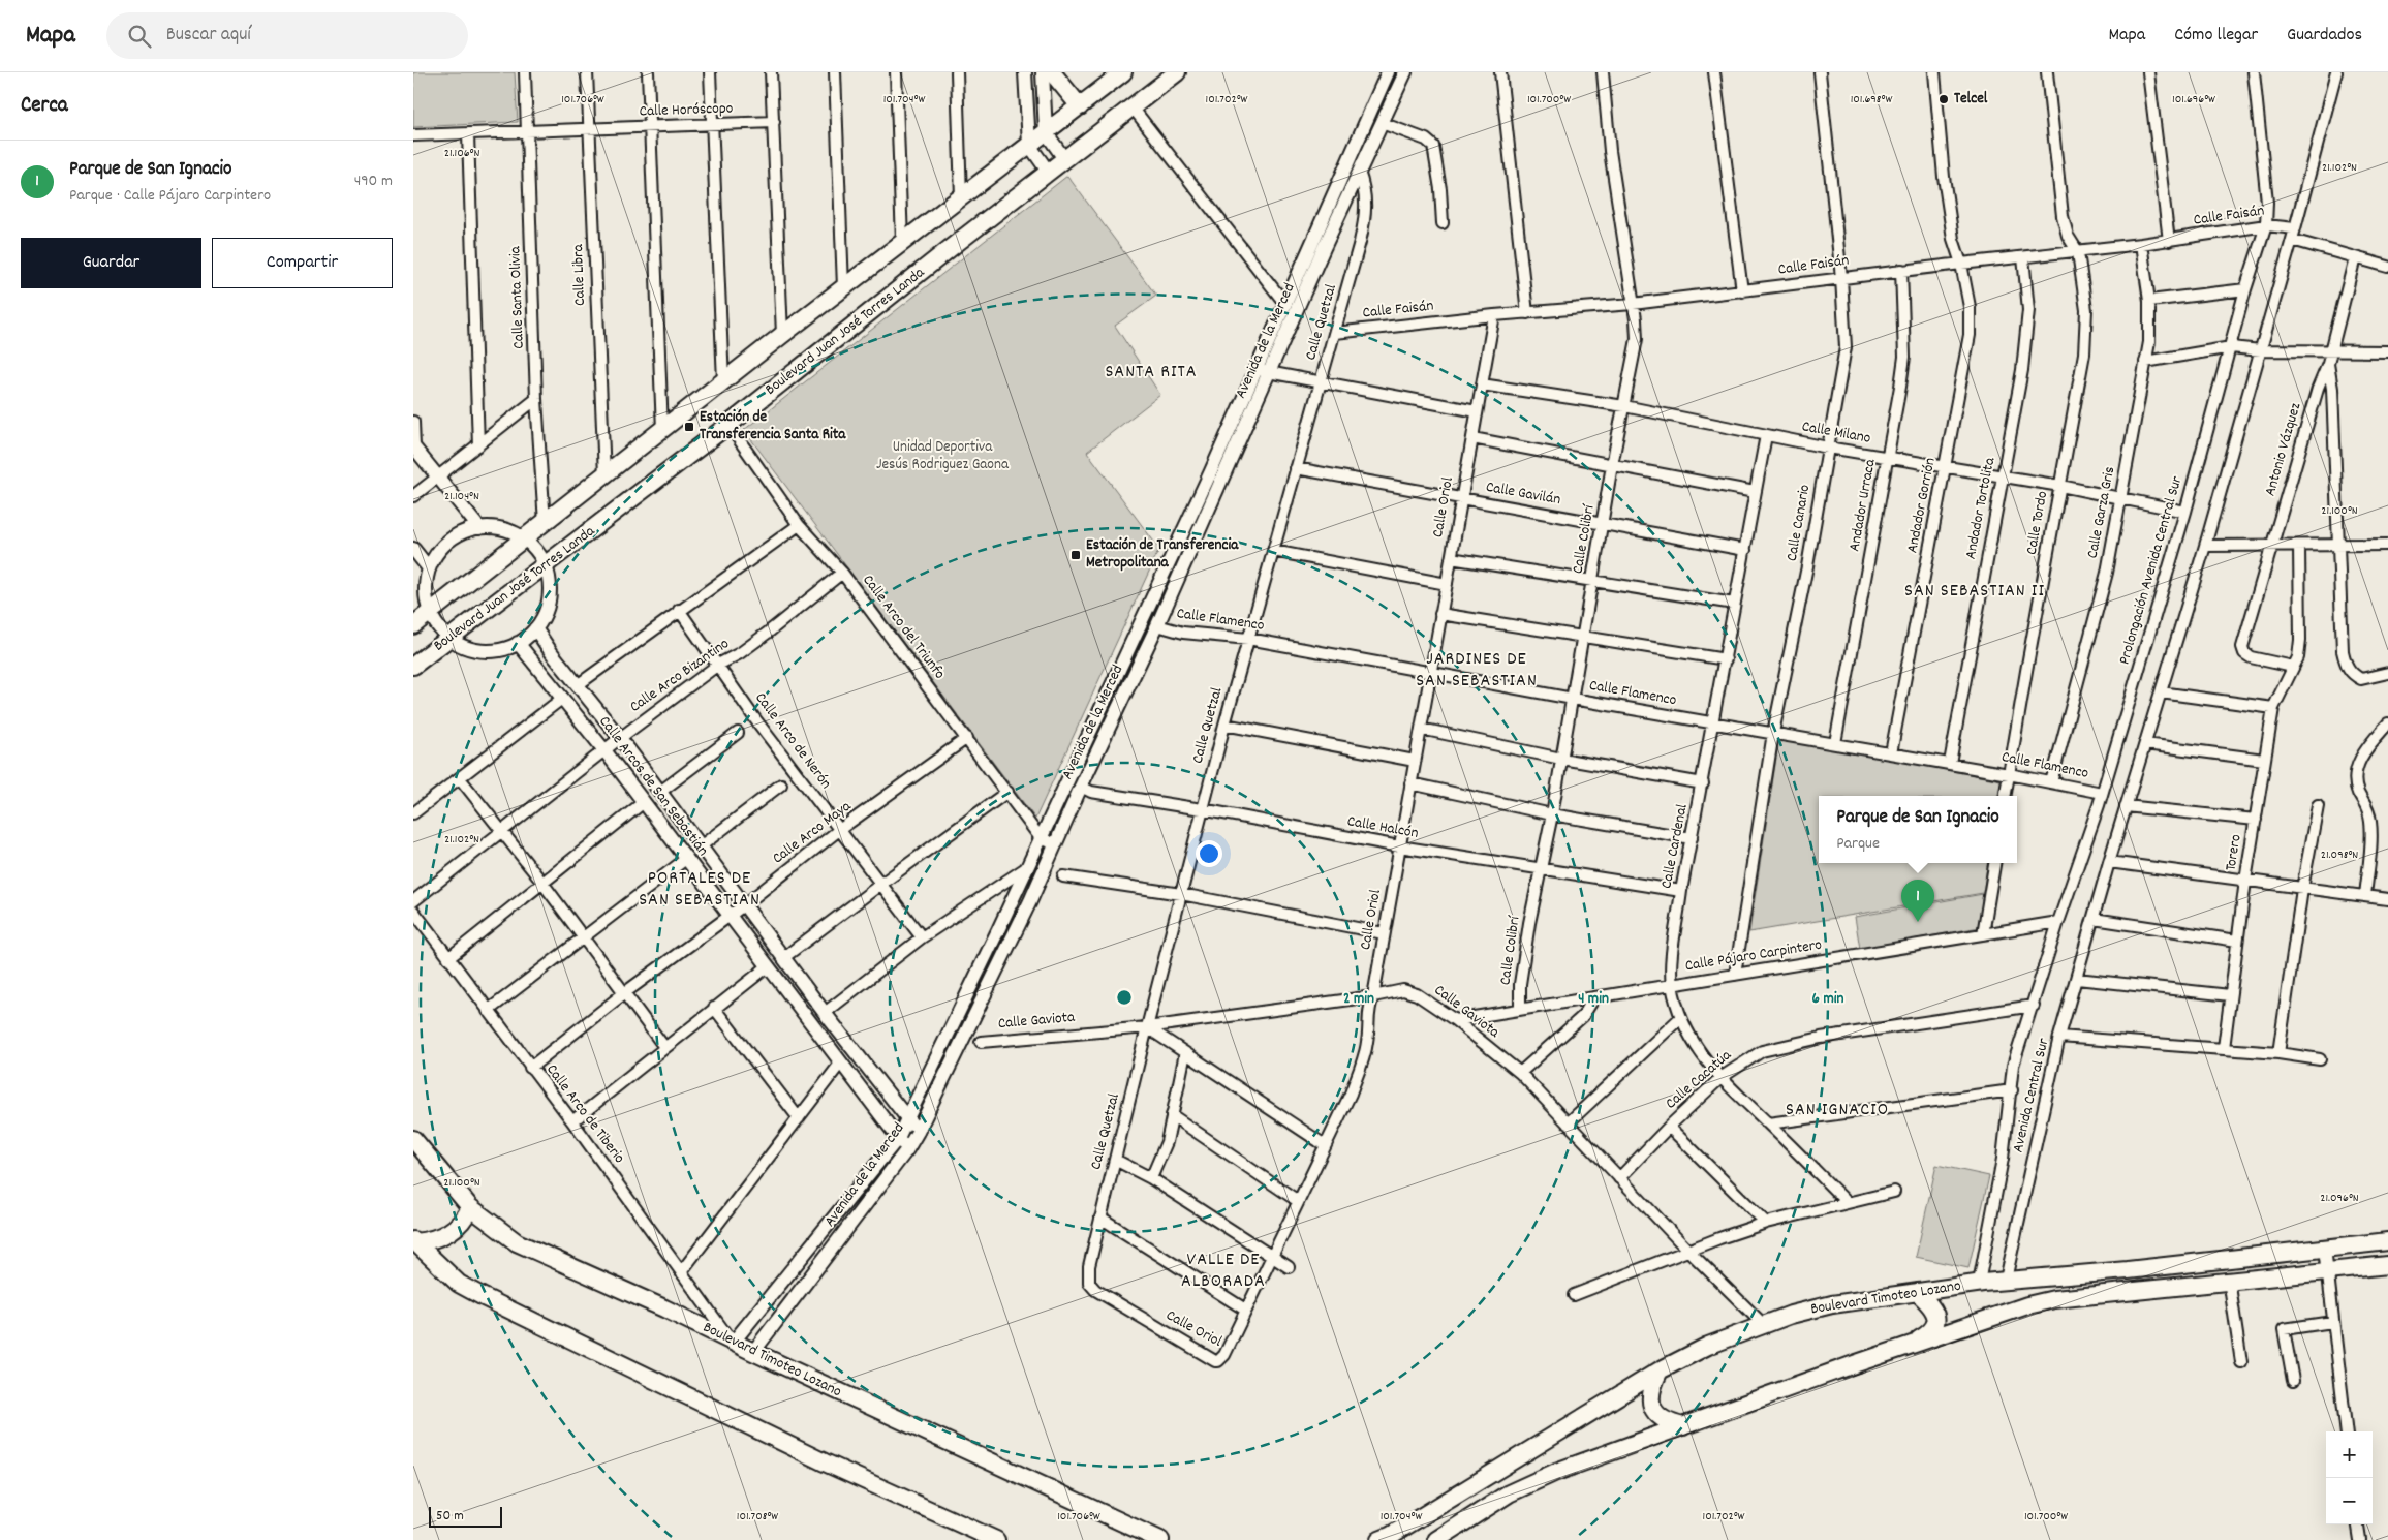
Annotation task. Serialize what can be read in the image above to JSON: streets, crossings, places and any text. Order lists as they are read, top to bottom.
{
  "streets": {
    "main road": ["Boulevard Juan José Torres Landa", "Boulevard Timoteo Lozano"],
    "street": [
      "Calle Horóscopo",
      "Calle Faisán",
      "Calle Libra",
      "Calle Santa Olivia",
      "Calle Quetzal",
      "Avenida de la Merced",
      "Calle Milano",
      "Antonio Vázquez",
      "Calle Gavilán",
      "Andador Urraca",
      "Andador Gorrión",
      "Calle Oriol",
      "Andador Tortolita",
      "Calle Garza Gris",
      "Calle Canario",
      "Calle Tordo",
      "Calle Colibrí",
      "Prolongación Avenida Central Sur",
      "Calle Flamenco",
      "Calle Arco del Triunfo",
      "Calle Arco Bizantino",
      "Calle Arco de Nerón",
      "Calle Arcos de San Sebastián",
      "Calle Halcón",
      "Calle Arco Maya",
      "Calle Cardenal",
      "Torero",
      "Calle Pájaro Carpintero",
      "Calle Gaviota",
      "Calle Cacatúa",
      "Avenida Central Sur",
      "Calle Arco de Tiberio"
    ]
  },
  "crossings": [
    ["Calle Horóscopo", "Calle Libra"],
    ["Calle Horóscopo", "Calle Santa Olivia"],
    ["Calle Faisán", "Calle Quetzal"],
    ["Calle Faisán", "Andador Urraca"],
    ["Calle Faisán", "Andador Gorrión"],
    ["Calle Faisán", "Calle Oriol"],
    ["Calle Faisán", "Andador Tortolita"],
    ["Calle Faisán", "Calle Garza Gris"],
    ["Calle Faisán", "Calle Canario"],
    ["Calle Faisán", "Calle Tordo"],
    ["Calle Faisán", "Calle Colibrí"],
    ["Calle Faisán", "Prolongación Avenida Central Sur"],
    ["Calle Libra", "Boulevard Juan José Torres Landa"],
    ["Calle Santa Olivia", "Boulevard Juan José Torres Landa"],
    ["Calle Quetzal", "Avenida de la Merced"],
    ["Calle Quetzal", "Calle Gavilán"],
    ["Calle Quetzal", "Calle Oriol"],
    ["Calle Quetzal", "Calle Flamenco"],
    ["Calle Quetzal", "Calle Halcón"],
    ["Calle Quetzal", "Calle Gaviota"],
    ["Boulevard Juan José Torres Landa", "Calle Arco del Triunfo"],
    ["Avenida de la Merced", "Calle Flamenco"],
    ["Avenida de la Merced", "Calle Arco del Triunfo"],
    ["Avenida de la Merced", "Calle Arcos de San Sebastián"],
    ["Avenida de la Merced", "Calle Halcón"],
    ["Avenida de la Merced", "Calle Arco de Tiberio"],
    ["Avenida de la Merced", "Boulevard Timoteo Lozano"],
    ["Calle Milano", "Andador Urraca"],
    ["Calle Milano", "Andador Gorrión"],
    ["Calle Milano", "Calle Oriol"],
    ["Calle Milano", "Andador Tortolita"],
    ["Calle Milano", "Calle Garza Gris"],
    ["Calle Milano", "Calle Canario"],
    ["Calle Milano", "Calle Tordo"],
    ["Calle Milano", "Calle Colibrí"],
    ["Calle Milano", "Prolongación Avenida Central Sur"],
    ["Calle Milano", "Calle Cardenal"],
    ["Antonio Vázquez", "Torero"],
    ["Calle Gavilán", "Calle Oriol"],
    ["Calle Gavilán", "Calle Colibrí"],
    ["Calle Gavilán", "Calle Cardenal"],
    ["Andador Urraca", "Calle Flamenco"],
    ["Andador Gorrión", "Calle Flamenco"],
    ["Calle Oriol", "Calle Flamenco"],
    ["Calle Oriol", "Calle Halcón"],
    ["Calle Oriol", "Calle Gaviota"],
    ["Andador Tortolita", "Calle Flamenco"],
    ["Calle Garza Gris", "Calle Flamenco"],
    ["Calle Canario", "Calle Flamenco"],
    ["Calle Canario", "Calle Pájaro Carpintero"],
    ["Calle Tordo", "Calle Flamenco"],
    ["Calle Colibrí", "Calle Flamenco"],
    ["Calle Colibrí", "Calle Halcón"],
    ["Calle Colibrí", "Calle Pájaro Carpintero"],
    ["Prolongación Avenida Central Sur", "Calle Flamenco"],
    ["Prolongación Avenida Central Sur", "Calle Pájaro Carpintero"],
    ["Prolongación Avenida Central Sur", "Calle Cacatúa"],
    ["Prolongación Avenida Central Sur", "Avenida Central Sur"],
    ["Prolongación Avenida Central Sur", "Boulevard Timoteo Lozano"],
    ["Calle Flamenco", "Calle Cardenal"],
    ["Calle Arco del Triunfo", "Calle Arco Bizantino"],
    ["Calle Arco del Triunfo", "Calle Arco Maya"],
    ["Calle Arco Bizantino", "Calle Arco de Nerón"],
    ["Calle Arco Bizantino", "Calle Arcos de San Sebastián"],
    ["Calle Arco de Nerón", "Calle Arco Maya"],
    ["Calle Arcos de San Sebastián", "Calle Arco Maya"],
    ["Calle Halcón", "Calle Cardenal"],
    ["Calle Arco Maya", "Calle Arco de Tiberio"],
    ["Calle Cardenal", "Calle Pájaro Carpintero"],
    ["Calle Cardenal", "Calle Cacatúa"],
    ["Calle Pájaro Carpintero", "Calle Gaviota"],
    ["Calle Gaviota", "Calle Cacatúa"],
    ["Calle Gaviota", "Boulevard Timoteo Lozano"],
    ["Avenida Central Sur", "Boulevard Timoteo Lozano"],
    ["Calle Arco de Tiberio", "Boulevard Timoteo Lozano"]
  ],
  "districts": [
    "SANTA RITA",
    "SAN SEBASTIAN II",
    "JARDINES DE SAN SEBASTIAN",
    "PORTALES DE SAN SEBASTIAN",
    "SAN IGNACIO",
    "VALLE DE ALBORADA"
  ],
  "parks": ["Unidad Deportiva Jesús Rodriguez Gaona"],
  "places": {
    "other": ["Telcel"],
    "transit": ["Estación de Transferencia Santa Rita", "Estación de Transferencia Metropolitana"]
  },
  "scale_bar": "50 m",
  "page": {
    "header": "Mapa",
    "search": "Buscar aquí",
    "nav": ["Mapa", "Cómo llegar", "Guardados"],
    "heading": "Cerca",
    "list": [
      {
        "mark": "1",
        "name": "Parque de San Ignacio",
        "note": "Parque · Calle Pájaro Carpintero",
        "value": "490 m"
      }
    ],
    "buttons": ["Guardar", "Compartir"],
    "popup": ["Parque de San Ignacio", "Parque"],
    "pins": "1",
    "map_buttons": ["+", "−"],
    "scale": "50 m"
  },
  "coordinates": [
    "101.706°W",
    "101.704°W",
    "101.702°W",
    "101.700°W",
    "101.698°W",
    "101.696°W",
    "21.106°N",
    "21.102°N",
    "21.104°N",
    "21.100°N",
    "21.098°N",
    "21.096°N",
    "101.708°W"
  ],
  "rings": ["2 min", "4 min", "6 min"]
}
